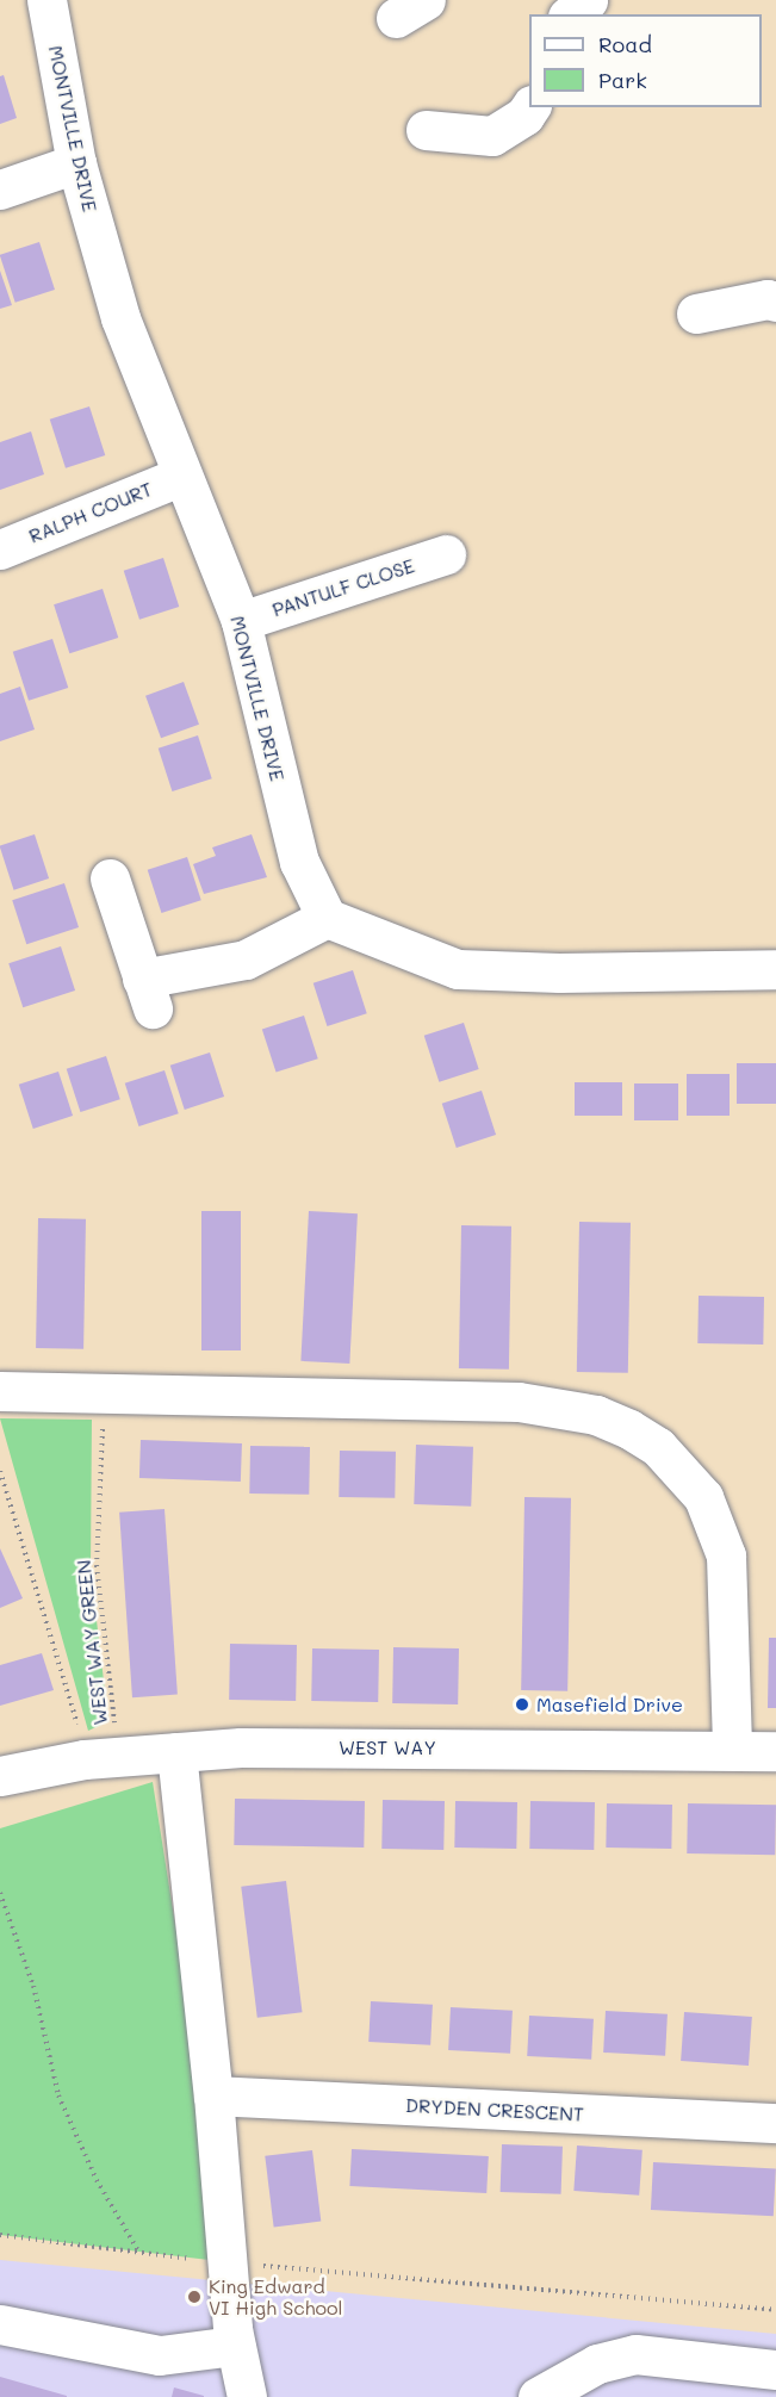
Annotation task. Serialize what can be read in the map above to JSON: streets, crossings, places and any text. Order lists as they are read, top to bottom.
{
  "streets": {
    "street": [
      "MONTVILLE DRIVE",
      "RALPH COURT",
      "PANTULF CLOSE",
      "WEST WAY",
      "DRYDEN CRESCENT"
    ],
    "path": ["WEST WAY GREEN"]
  },
  "crossings": [
    ["MONTVILLE DRIVE", "RALPH COURT"],
    ["MONTVILLE DRIVE", "PANTULF CLOSE"],
    ["WEST WAY GREEN", "WEST WAY"]
  ],
  "places": ["Masefield Drive", "King Edward VI High School"],
  "legend": ["Road", "Park"]
}
